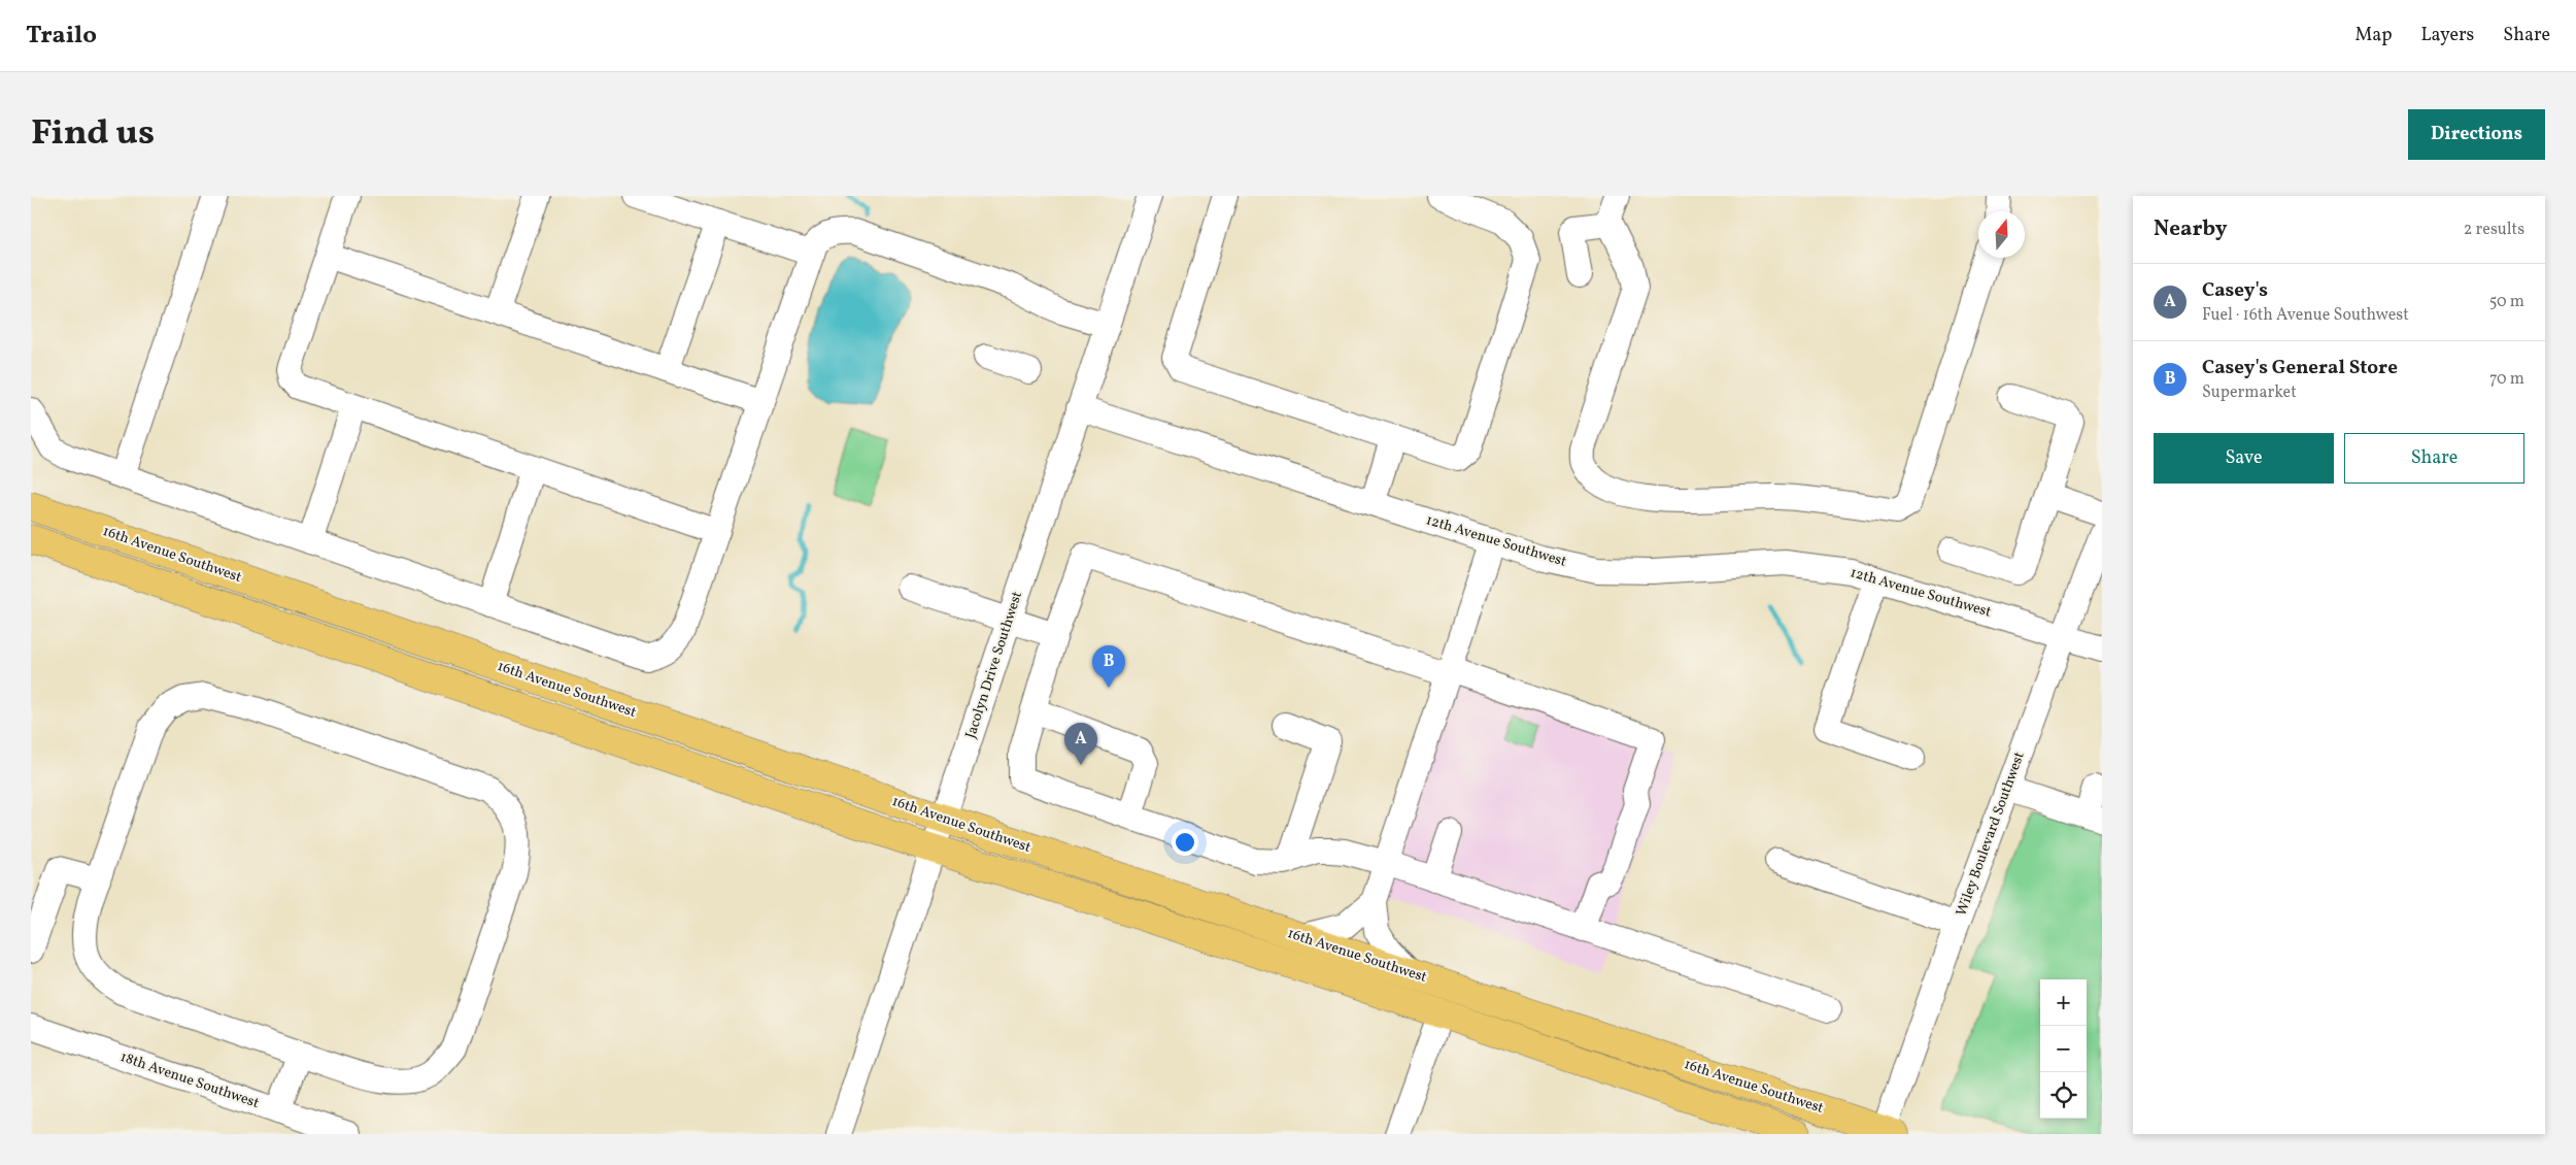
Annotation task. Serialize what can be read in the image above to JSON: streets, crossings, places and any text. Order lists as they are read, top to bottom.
{
  "streets": {
    "main road": ["16th Avenue Southwest"],
    "street": [
      "12th Avenue Southwest",
      "Jacolyn Drive Southwest",
      "Wiley Boulevard Southwest",
      "18th Avenue Southwest"
    ]
  },
  "crossings": [
    ["12th Avenue Southwest", "Jacolyn Drive Southwest"],
    ["12th Avenue Southwest", "Wiley Boulevard Southwest"],
    ["16th Avenue Southwest", "Jacolyn Drive Southwest"],
    ["16th Avenue Southwest", "Wiley Boulevard Southwest"]
  ],
  "north": "top",
  "page": {
    "header": "Trailo",
    "nav": ["Map", "Layers", "Share"],
    "title": "Find us",
    "buttons": [
      "Directions",
      ["Save", "Share"]
    ],
    "heading": ["Nearby", "2 results"],
    "list": [
      {
        "mark": "A",
        "name": "Casey's",
        "note": "Fuel · 16th Avenue Southwest",
        "value": "50 m"
      },
      {
        "mark": "B",
        "name": "Casey's General Store",
        "note": "Supermarket",
        "value": "70 m"
      }
    ],
    "pins": ["B", "A"],
    "map_buttons": ["+", "−"]
  }
}
